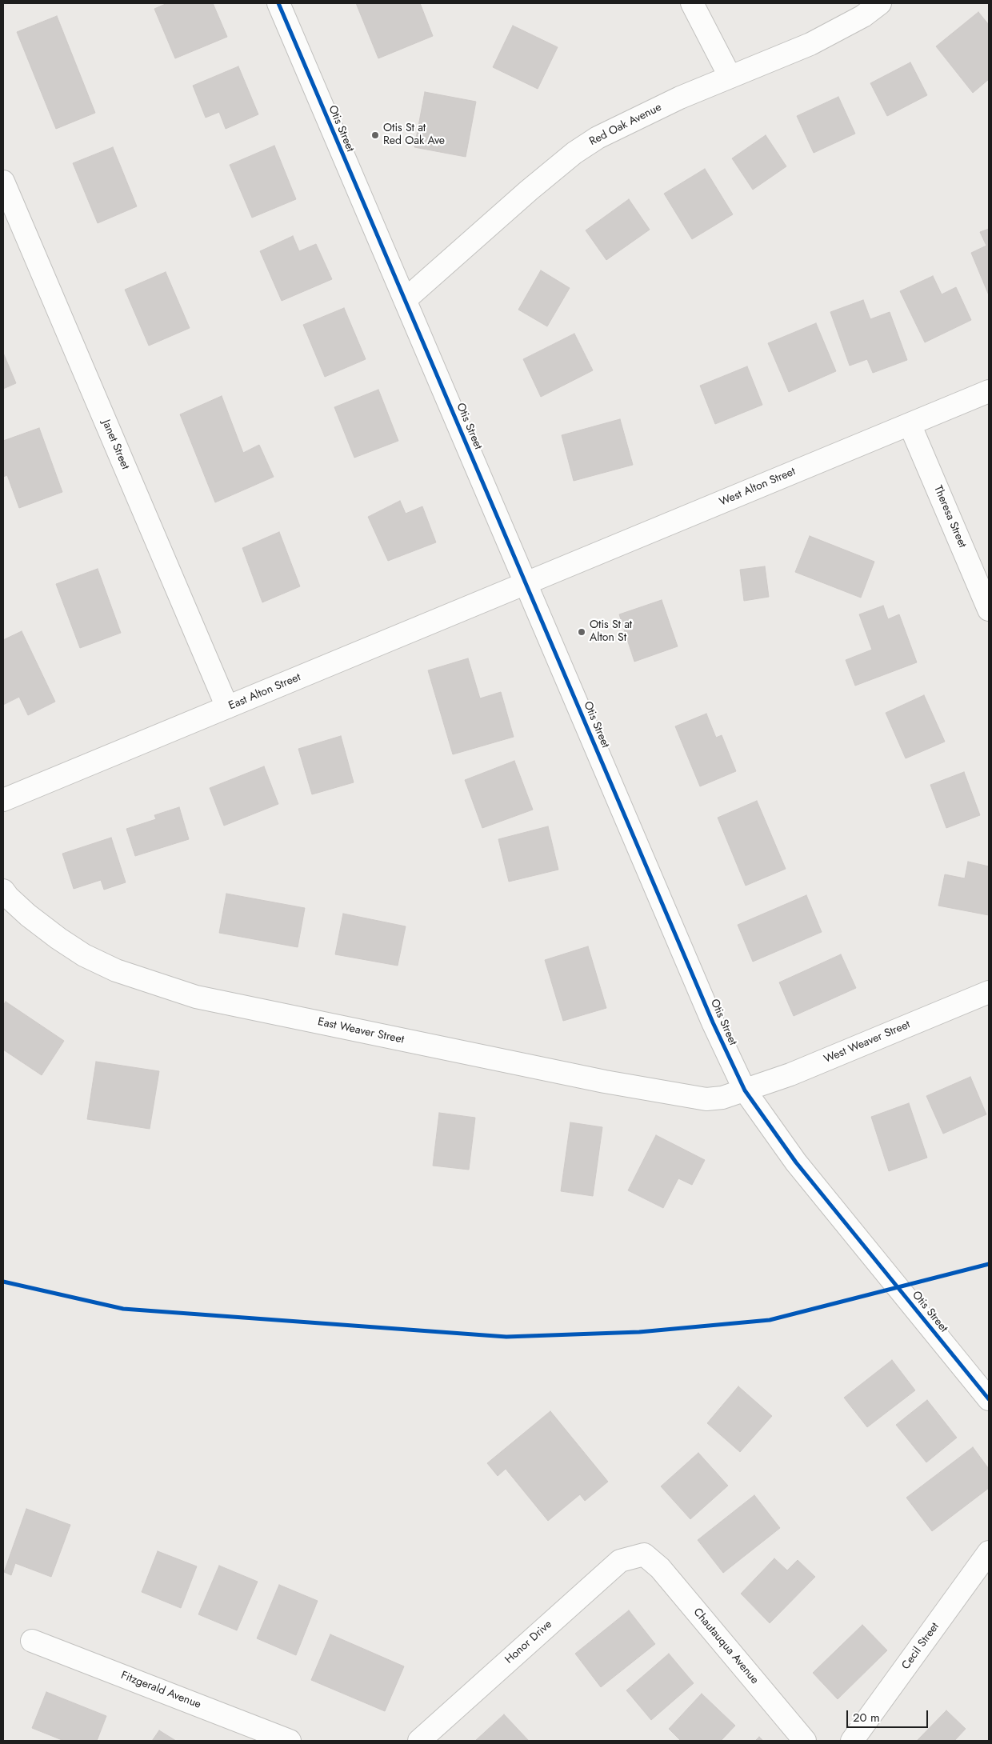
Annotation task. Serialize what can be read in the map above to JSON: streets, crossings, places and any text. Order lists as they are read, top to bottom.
{
  "streets": {
    "street": [
      "Red Oak Avenue",
      "Otis Street",
      "Janet Street",
      "West Alton Street",
      "Theresa Street",
      "East Alton Street",
      "East Weaver Street",
      "West Weaver Street",
      "Honor Drive",
      "Chautauqua Avenue",
      "Cecil Street",
      "Fitzgerald Avenue"
    ]
  },
  "crossings": [
    ["Red Oak Avenue", "Otis Street"],
    ["Otis Street", "West Alton Street"],
    ["Otis Street", "East Alton Street"],
    ["Otis Street", "East Weaver Street"],
    ["Otis Street", "West Weaver Street"],
    ["Janet Street", "East Alton Street"],
    ["West Alton Street", "Theresa Street"],
    ["West Alton Street", "East Alton Street"],
    ["East Weaver Street", "West Weaver Street"],
    ["Honor Drive", "Chautauqua Avenue"]
  ],
  "places": ["Otis St at Red Oak Ave", "Otis St at Alton St"],
  "scale_bar": "20 m"
}
